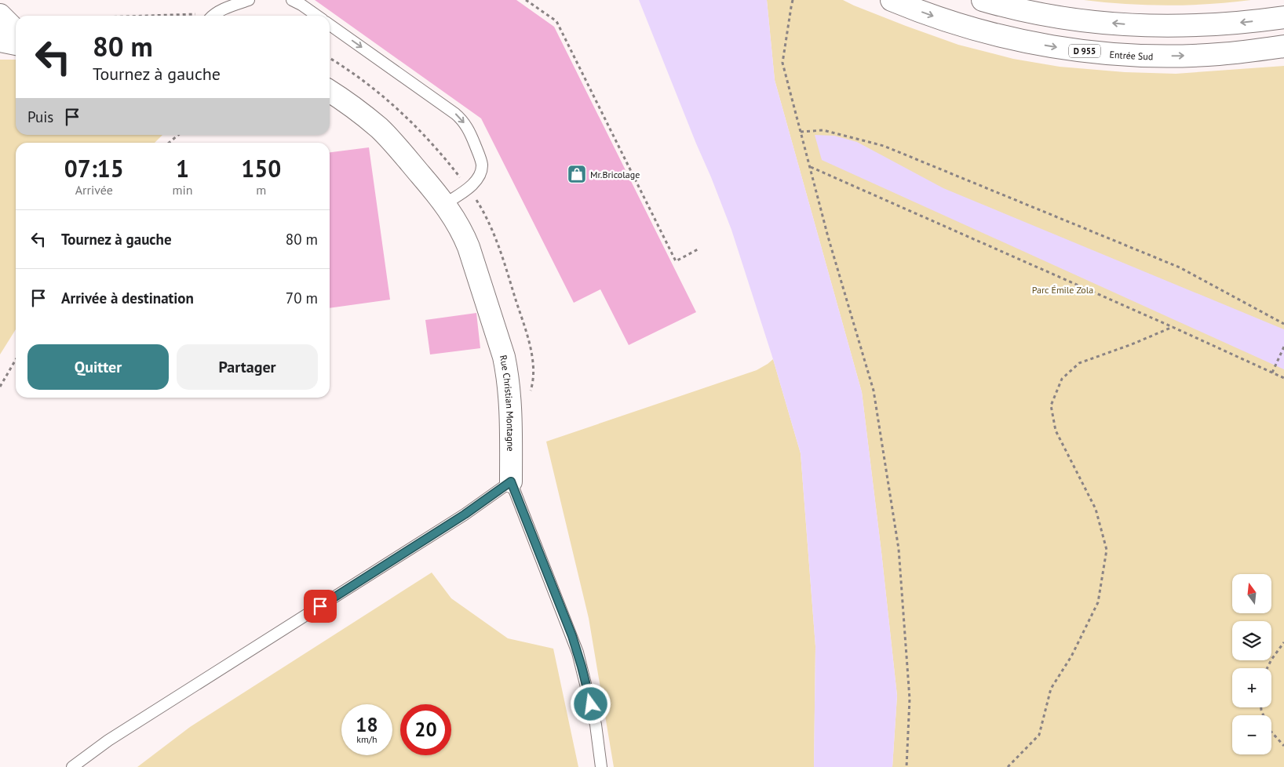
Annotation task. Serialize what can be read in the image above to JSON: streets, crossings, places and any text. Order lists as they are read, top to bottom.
{
  "streets": {
    "main road": ["D 955", "Entrée Sud", "Rue Christian Montagne"]
  },
  "parks": ["Parc Émile Zola"],
  "places": {
    "shop": ["Mr.Bricolage"]
  },
  "north": "top",
  "page": {
    "turn": ["80 m", "Tournez à gauche"],
    "then": "Puis",
    "eta": [
      "07:15",
      "Arrivée",
      "1",
      "min",
      "150",
      "m"
    ],
    "list": [
      {
        "name": "Tournez à gauche",
        "value": "80 m"
      },
      {
        "name": "Arrivée à destination",
        "value": "70 m"
      }
    ],
    "buttons": ["Quitter", "Partager"],
    "map_buttons": ["+", "−"],
    "speed": "18 km/h",
    "limit": "20"
  }
}
